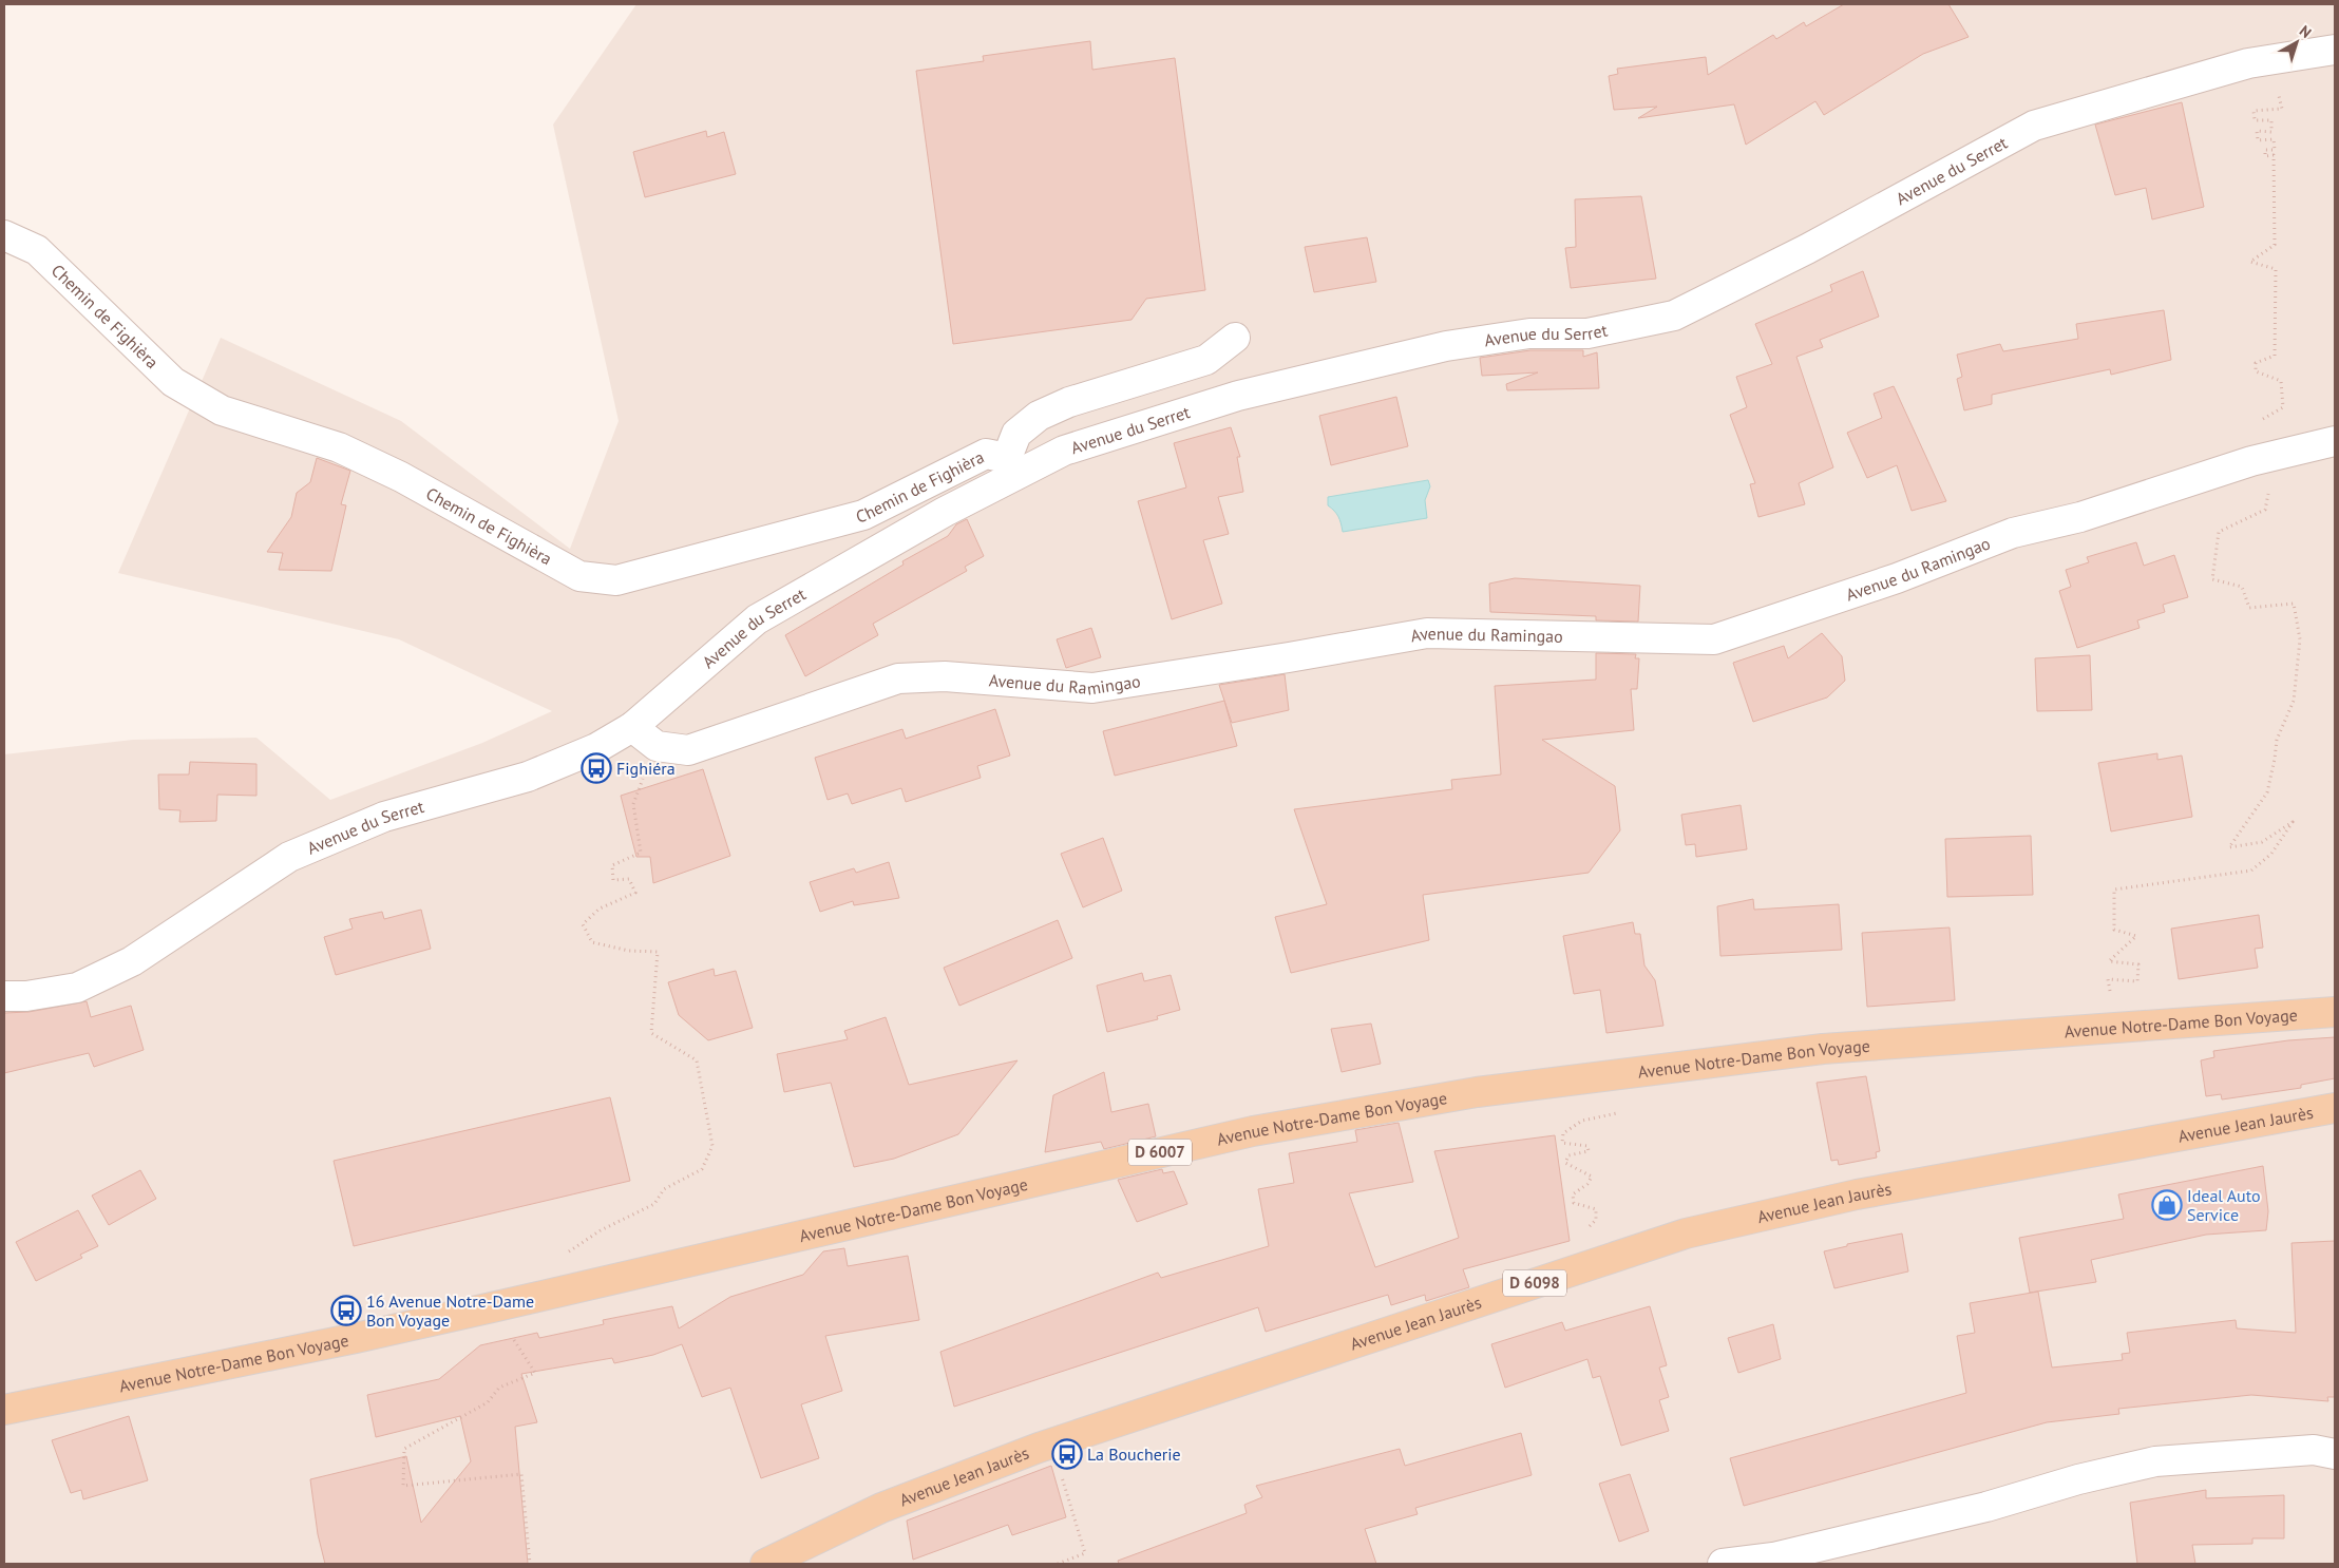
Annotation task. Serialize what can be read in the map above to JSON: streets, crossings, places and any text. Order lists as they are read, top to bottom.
{
  "streets": {
    "main road": [
      "Avenue Notre-Dame Bon Voyage",
      "Avenue Jean Jaurès",
      "D 6007",
      "D 6098"
    ],
    "street": ["Avenue du Serret", "Chemin de Fighièra", "Avenue du Ramingao"]
  },
  "crossings": [
    ["Avenue du Serret", "Chemin de Fighièra"]
  ],
  "places": {
    "bus stop": ["Fighiéra", "16 Avenue Notre-Dame Bon Voyage", "La Boucherie"],
    "shop": ["Ideal Auto Service"]
  },
  "north": "top right"
}
